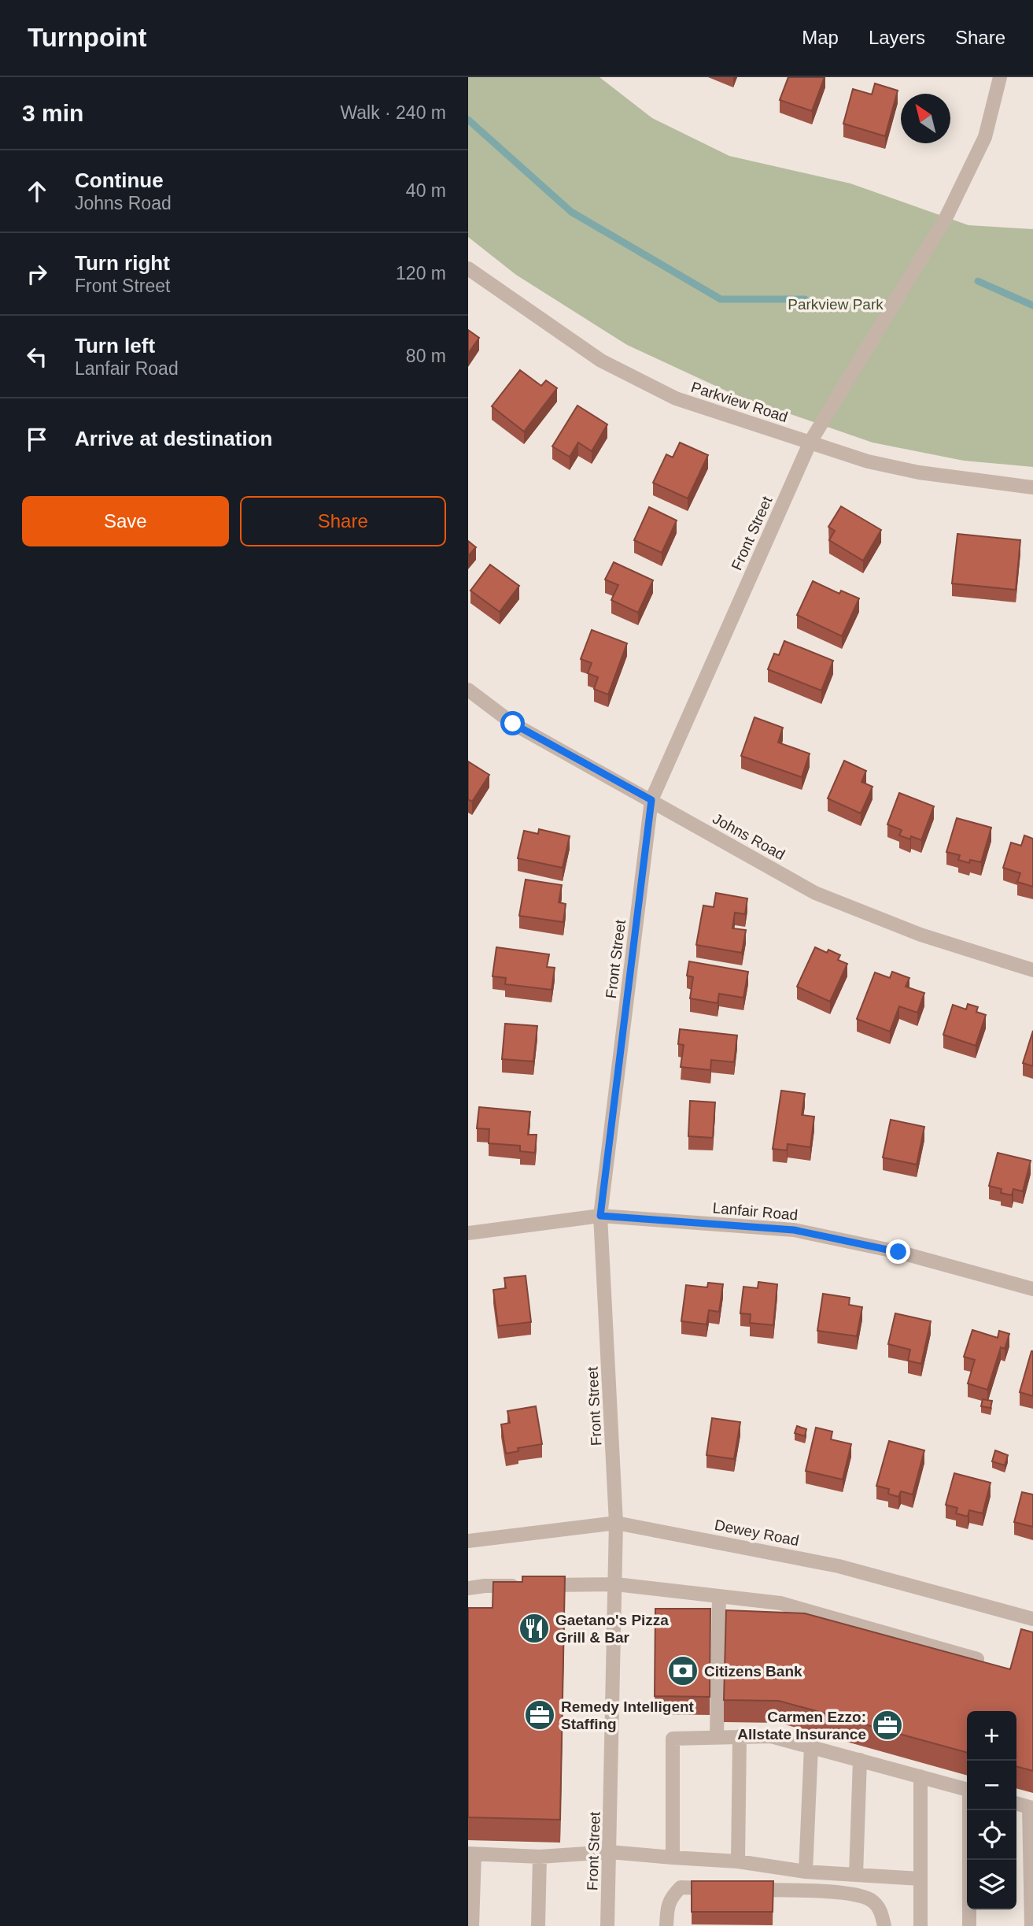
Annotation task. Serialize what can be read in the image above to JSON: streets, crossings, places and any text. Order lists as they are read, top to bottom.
{
  "streets": {
    "street": [
      "Parkview Road",
      "Front Street",
      "Johns Road",
      "Lanfair Road",
      "Dewey Road"
    ]
  },
  "crossings": [
    ["Parkview Road", "Front Street"],
    ["Front Street", "Johns Road"],
    ["Front Street", "Lanfair Road"],
    ["Front Street", "Dewey Road"]
  ],
  "parks": ["Parkview Park"],
  "places": {
    "restaurant": ["Gaetano's Pizza Grill & Bar"],
    "bank": ["Citizens Bank"],
    "office": ["Remedy Intelligent Staffing", "Carmen Ezzo: Allstate Insurance"]
  },
  "north": "top left",
  "page": {
    "header": "Turnpoint",
    "nav": ["Map", "Layers", "Share"],
    "heading": ["3 min", "Walk · 240 m"],
    "list": [
      ["Continue", "Johns Road", "40 m"],
      ["Turn right", "Front Street", "120 m"],
      ["Turn left", "Lanfair Road", "80 m"],
      "Arrive at destination"
    ],
    "buttons": ["Save", "Share"],
    "map_buttons": ["+", "−"]
  }
}
